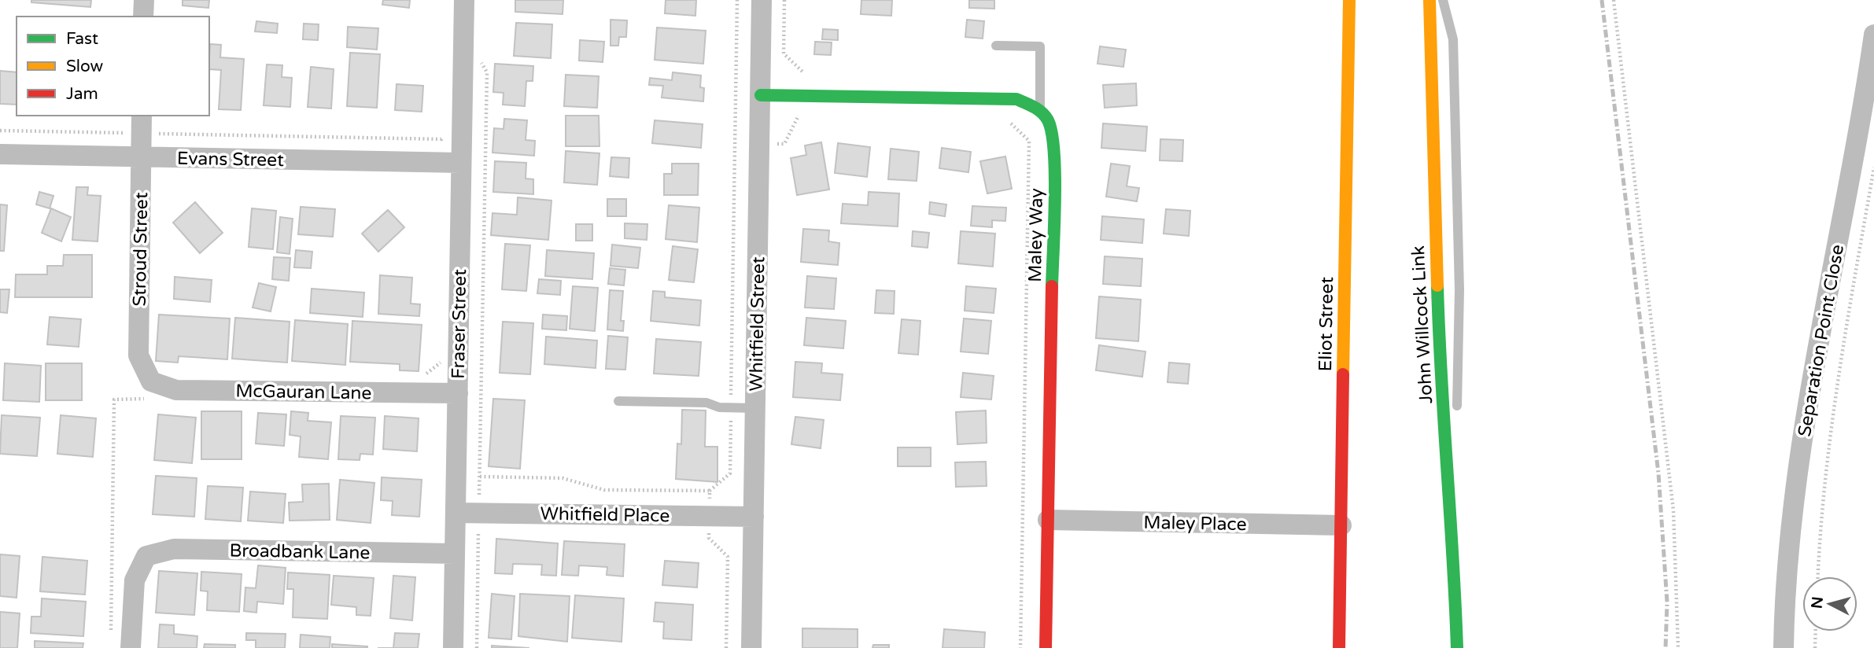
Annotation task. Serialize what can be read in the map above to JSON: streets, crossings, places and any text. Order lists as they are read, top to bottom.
{
  "streets": {
    "street": [
      "Evans Street",
      "Maley Way",
      "Stroud Street",
      "Fraser Street",
      "Whitfield Street",
      "Eliot Street",
      "John Willcock Link",
      "Separation Point Close",
      "McGauran Lane",
      "Whitfield Place",
      "Maley Place",
      "Broadbank Lane"
    ]
  },
  "crossings": [
    ["Evans Street", "Stroud Street"],
    ["Evans Street", "Fraser Street"],
    ["Maley Way", "Maley Place"],
    ["Stroud Street", "McGauran Lane"],
    ["Fraser Street", "McGauran Lane"],
    ["Fraser Street", "Whitfield Place"],
    ["Fraser Street", "Broadbank Lane"],
    ["Whitfield Street", "Whitfield Place"],
    ["Eliot Street", "Maley Place"]
  ],
  "legend": ["Fast", "Slow", "Jam"],
  "north": "left"
}
